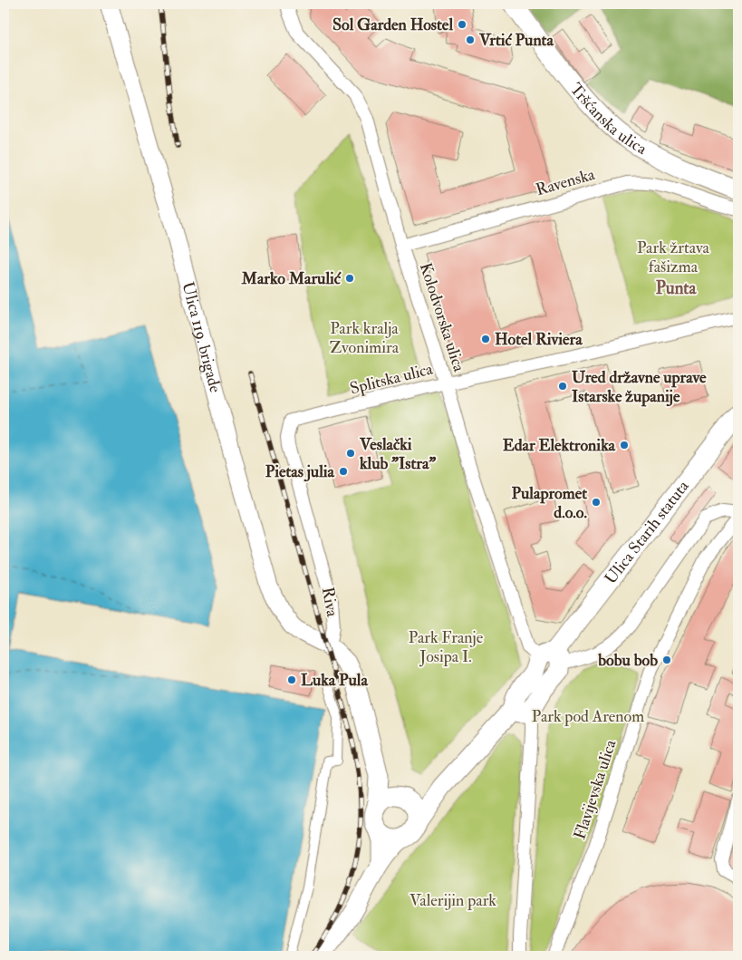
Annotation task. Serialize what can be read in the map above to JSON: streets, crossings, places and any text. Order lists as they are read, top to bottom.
{
  "streets": {
    "main road": ["Tršćanska ulica", "Ulica 119. brigade", "Ulica Starih statuta"],
    "street": [
      "Ravenska",
      "Kolodvorska ulica",
      "Splitska ulica",
      "Riva",
      "Flavijevska ulica"
    ]
  },
  "crossings": [
    ["Ravenska", "Kolodvorska ulica"],
    ["Kolodvorska ulica", "Splitska ulica"],
    ["Kolodvorska ulica", "Ulica Starih statuta"],
    ["Ulica 119. brigade", "Riva"],
    ["Splitska ulica", "Riva"]
  ],
  "districts": ["Punta"],
  "parks": [
    "Park žrtava fašizma",
    "Park kralja Zvonimira",
    "Park Franje Josipa I.",
    "Park pod Arenom",
    "Valerijin park"
  ],
  "places": [
    "Sol Garden Hostel",
    "Vrtić Punta",
    "Marko Marulić",
    "Hotel Riviera",
    "Ured državne uprave Istarske županije",
    "Edar Elektronika",
    "Veslački klub \"Istra\"",
    "Pietas julia",
    "Pulapromet d.o.o.",
    "bobu bob",
    "Luka Pula"
  ]
}
